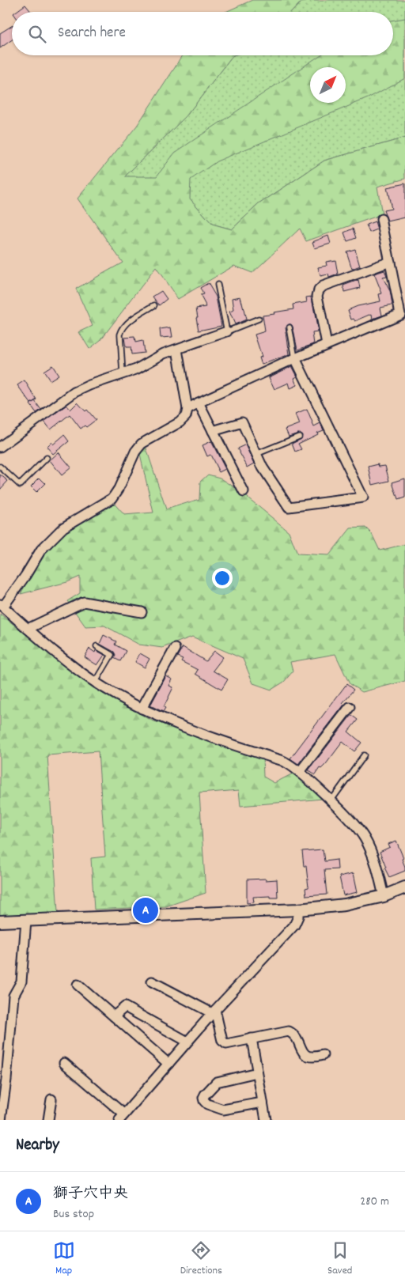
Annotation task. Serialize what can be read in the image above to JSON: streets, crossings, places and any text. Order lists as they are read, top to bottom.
{
  "north": "top right",
  "page": {
    "search": "Search here",
    "pins": "A",
    "heading": "Nearby",
    "list": [
      {
        "mark": "A",
        "name": "獅子穴中央",
        "note": "Bus stop",
        "value": "280 m"
      }
    ],
    "nav": ["Map", "Directions", "Saved"]
  }
}
